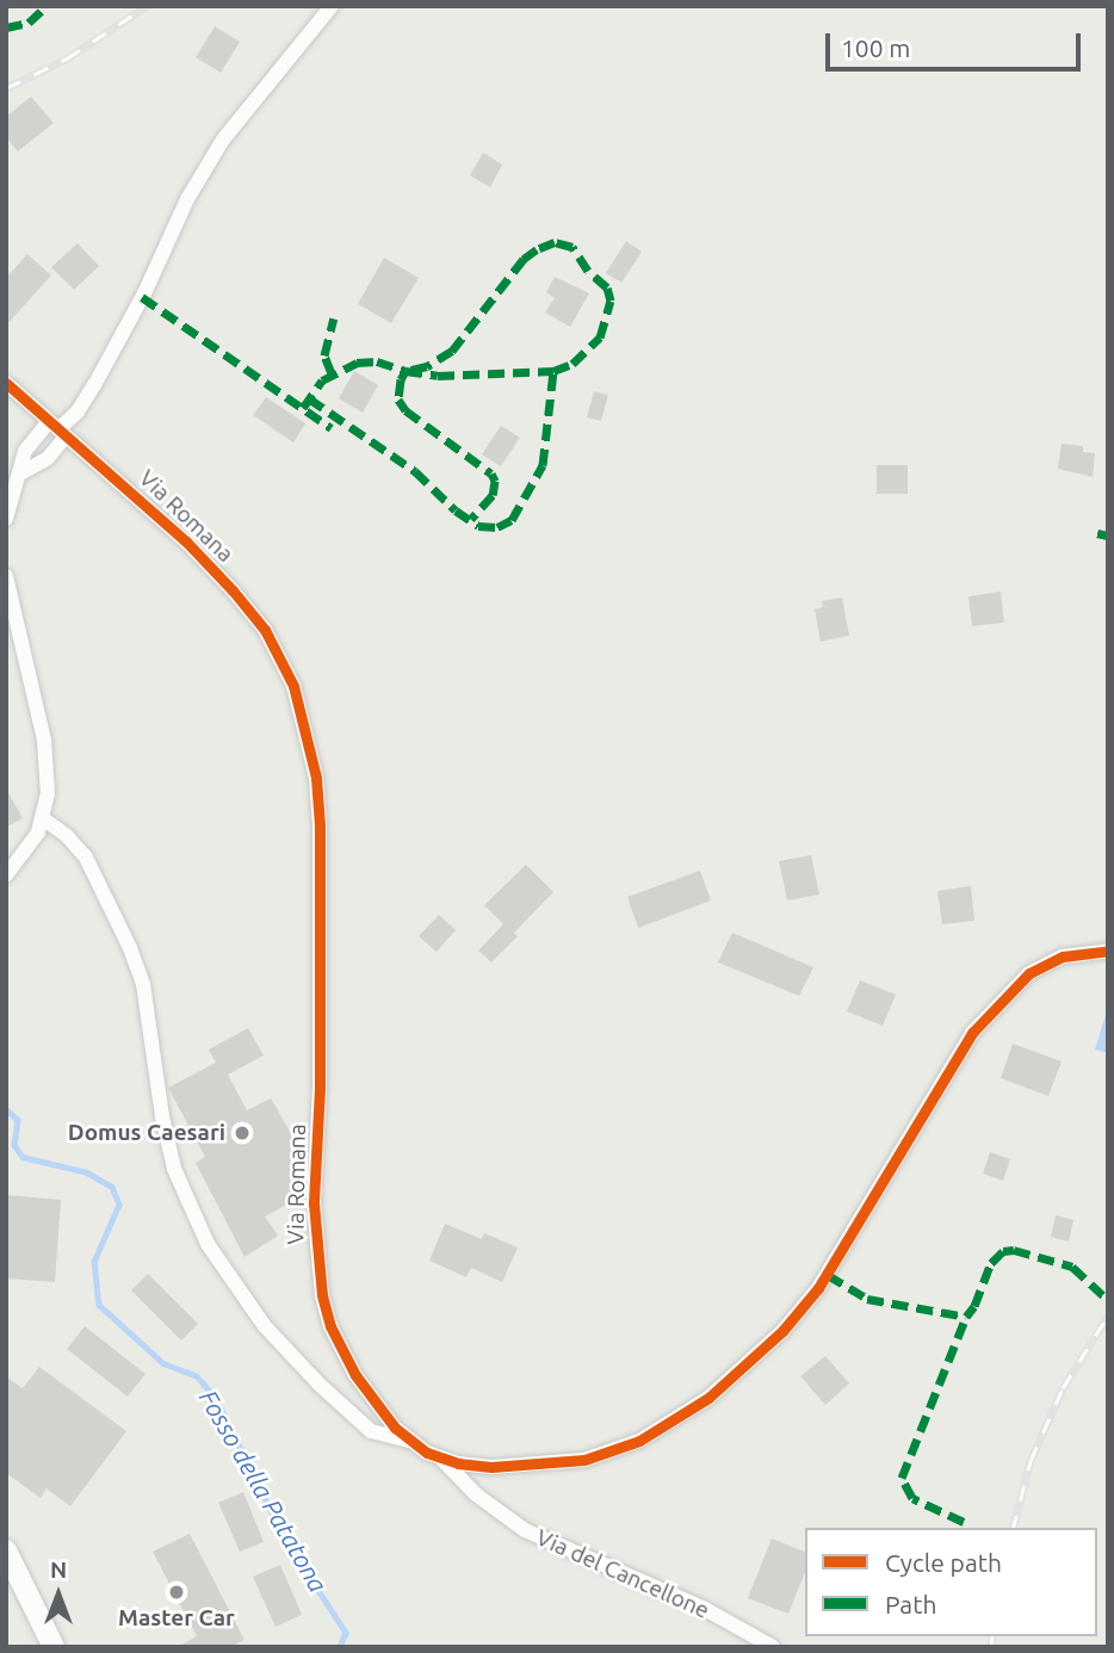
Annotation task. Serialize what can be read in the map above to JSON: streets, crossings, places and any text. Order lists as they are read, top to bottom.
{
  "streets": {
    "street": ["Via Romana", "Via del Cancellone"]
  },
  "crossings": [
    ["Via Romana", "Via del Cancellone"]
  ],
  "water": ["Fosso della Patatona"],
  "places": ["Domus Caesari", "Master Car"],
  "legend": ["Cycle path", "Path"],
  "scale_bar": "100 m",
  "north": "top"
}
